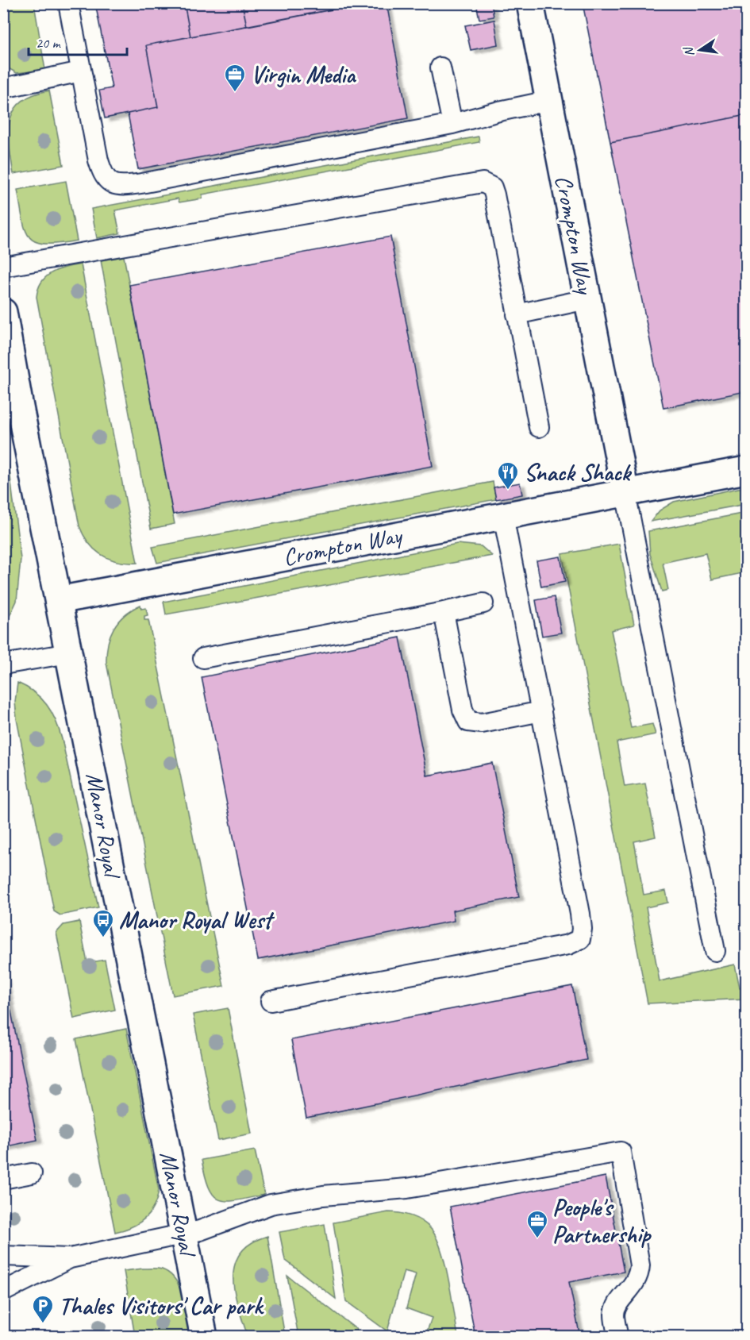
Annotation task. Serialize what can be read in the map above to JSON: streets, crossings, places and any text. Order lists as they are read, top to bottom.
{
  "streets": {
    "street": ["Crompton Way", "Manor Royal"]
  },
  "crossings": [
    ["Crompton Way", "Manor Royal"]
  ],
  "places": {
    "office": ["Virgin Media", "People's Partnership"],
    "restaurant": ["Snack Shack"],
    "bus stop": ["Manor Royal West"],
    "parking": ["Thales Visitors' Car park"]
  },
  "scale_bar": "20 m",
  "north": "left"
}
